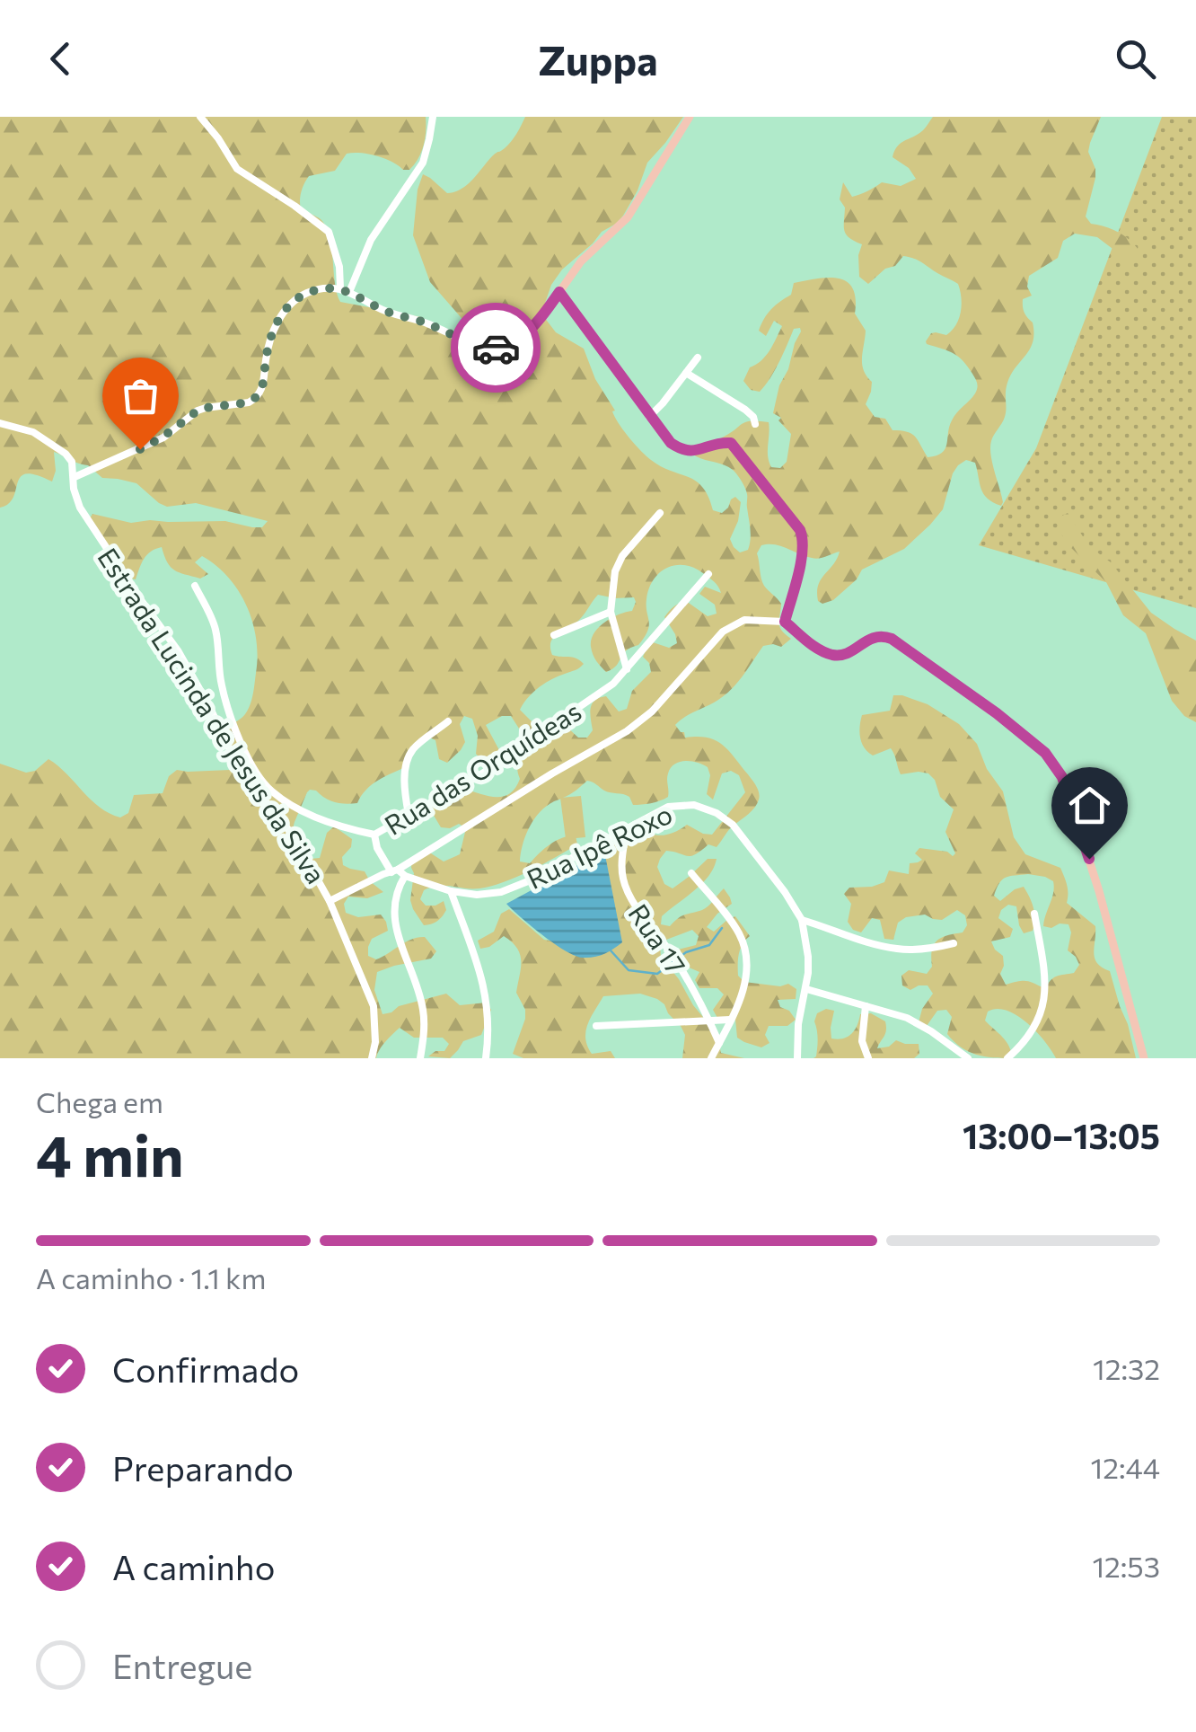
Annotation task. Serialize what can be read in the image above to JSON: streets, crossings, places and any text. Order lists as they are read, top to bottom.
{
  "streets": {
    "street": [
      "Estrada Lucinda de Jesus da Silva",
      "Rua das Orquídeas",
      "Rua Ipê Roxo",
      "Rua 17"
    ]
  },
  "crossings": [
    ["Rua Ipê Roxo", "Rua 17"]
  ],
  "page": {
    "header": "Zuppa",
    "heading": ["4 min", "Chega em", "13:00–13:05"],
    "bar": "A caminho · 1.1 km",
    "list": [
      ["Confirmado", "12:32"],
      ["Preparando", "12:44"],
      ["A caminho", "12:53"],
      "Entregue"
    ]
  }
}
